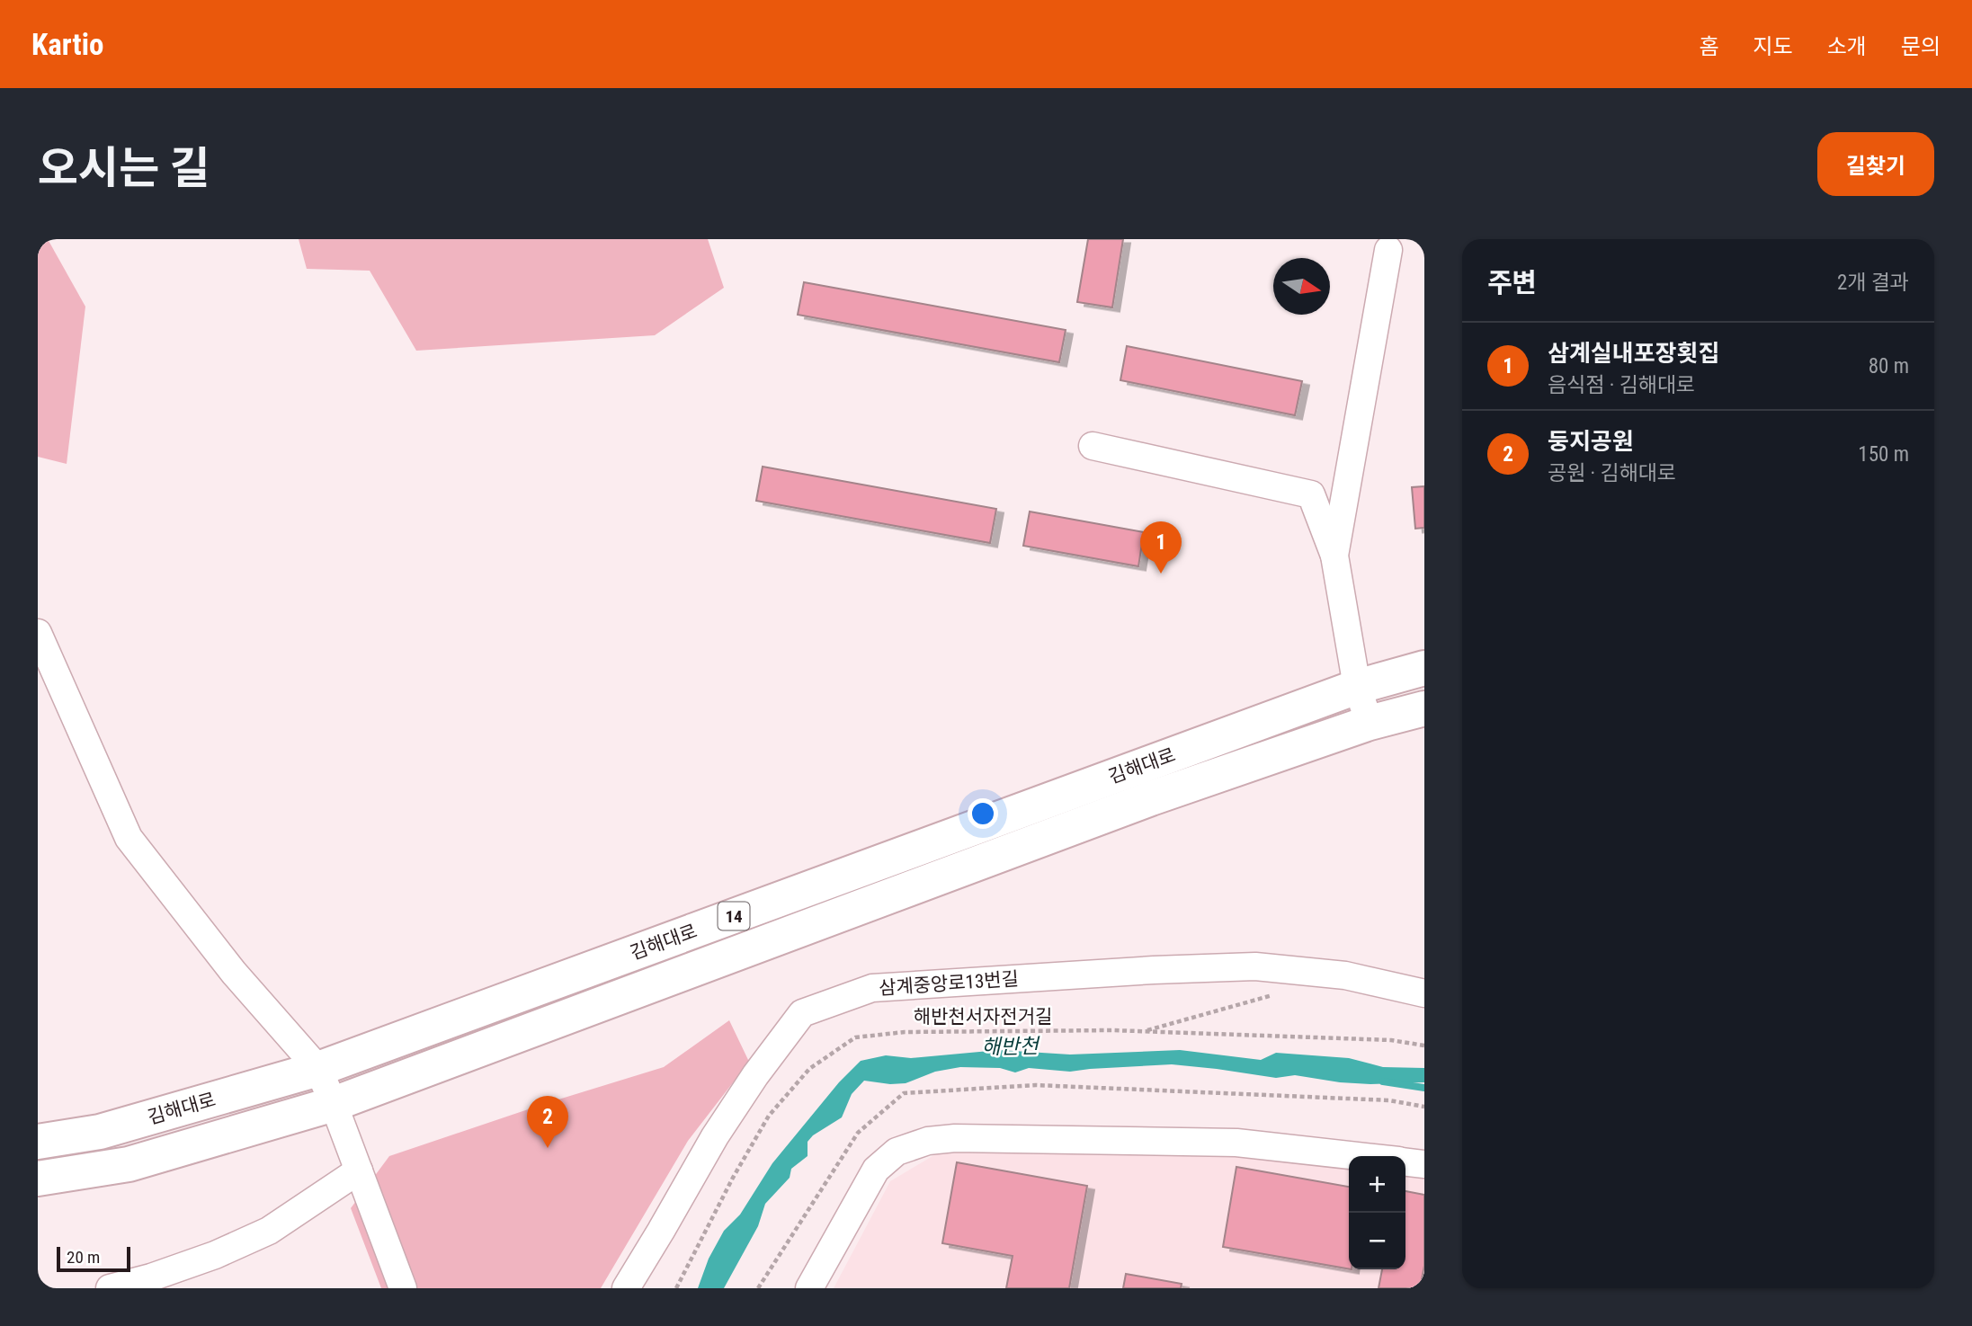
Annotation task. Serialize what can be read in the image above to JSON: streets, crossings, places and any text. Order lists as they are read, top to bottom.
{
  "streets": {
    "main road": ["김해대로", "14"],
    "street": ["삼계중앙로13번길"],
    "path": ["해반천서자전거길"]
  },
  "water": ["해반천"],
  "scale_bar": "20 m",
  "north": "right",
  "page": {
    "header": "Kartio",
    "nav": [
      "홈",
      "지도",
      "소개",
      "문의"
    ],
    "title": "오시는 길",
    "buttons": "길찾기",
    "heading": ["주변", "2개 결과"],
    "list": [
      {
        "mark": "1",
        "name": "삼계실내포장횟집",
        "note": "음식점 · 김해대로",
        "value": "80 m"
      },
      {
        "mark": "2",
        "name": "둥지공원",
        "note": "공원 · 김해대로",
        "value": "150 m"
      }
    ],
    "pins": ["1", "2"],
    "map_buttons": ["+", "−"],
    "scale": "20 m"
  }
}
